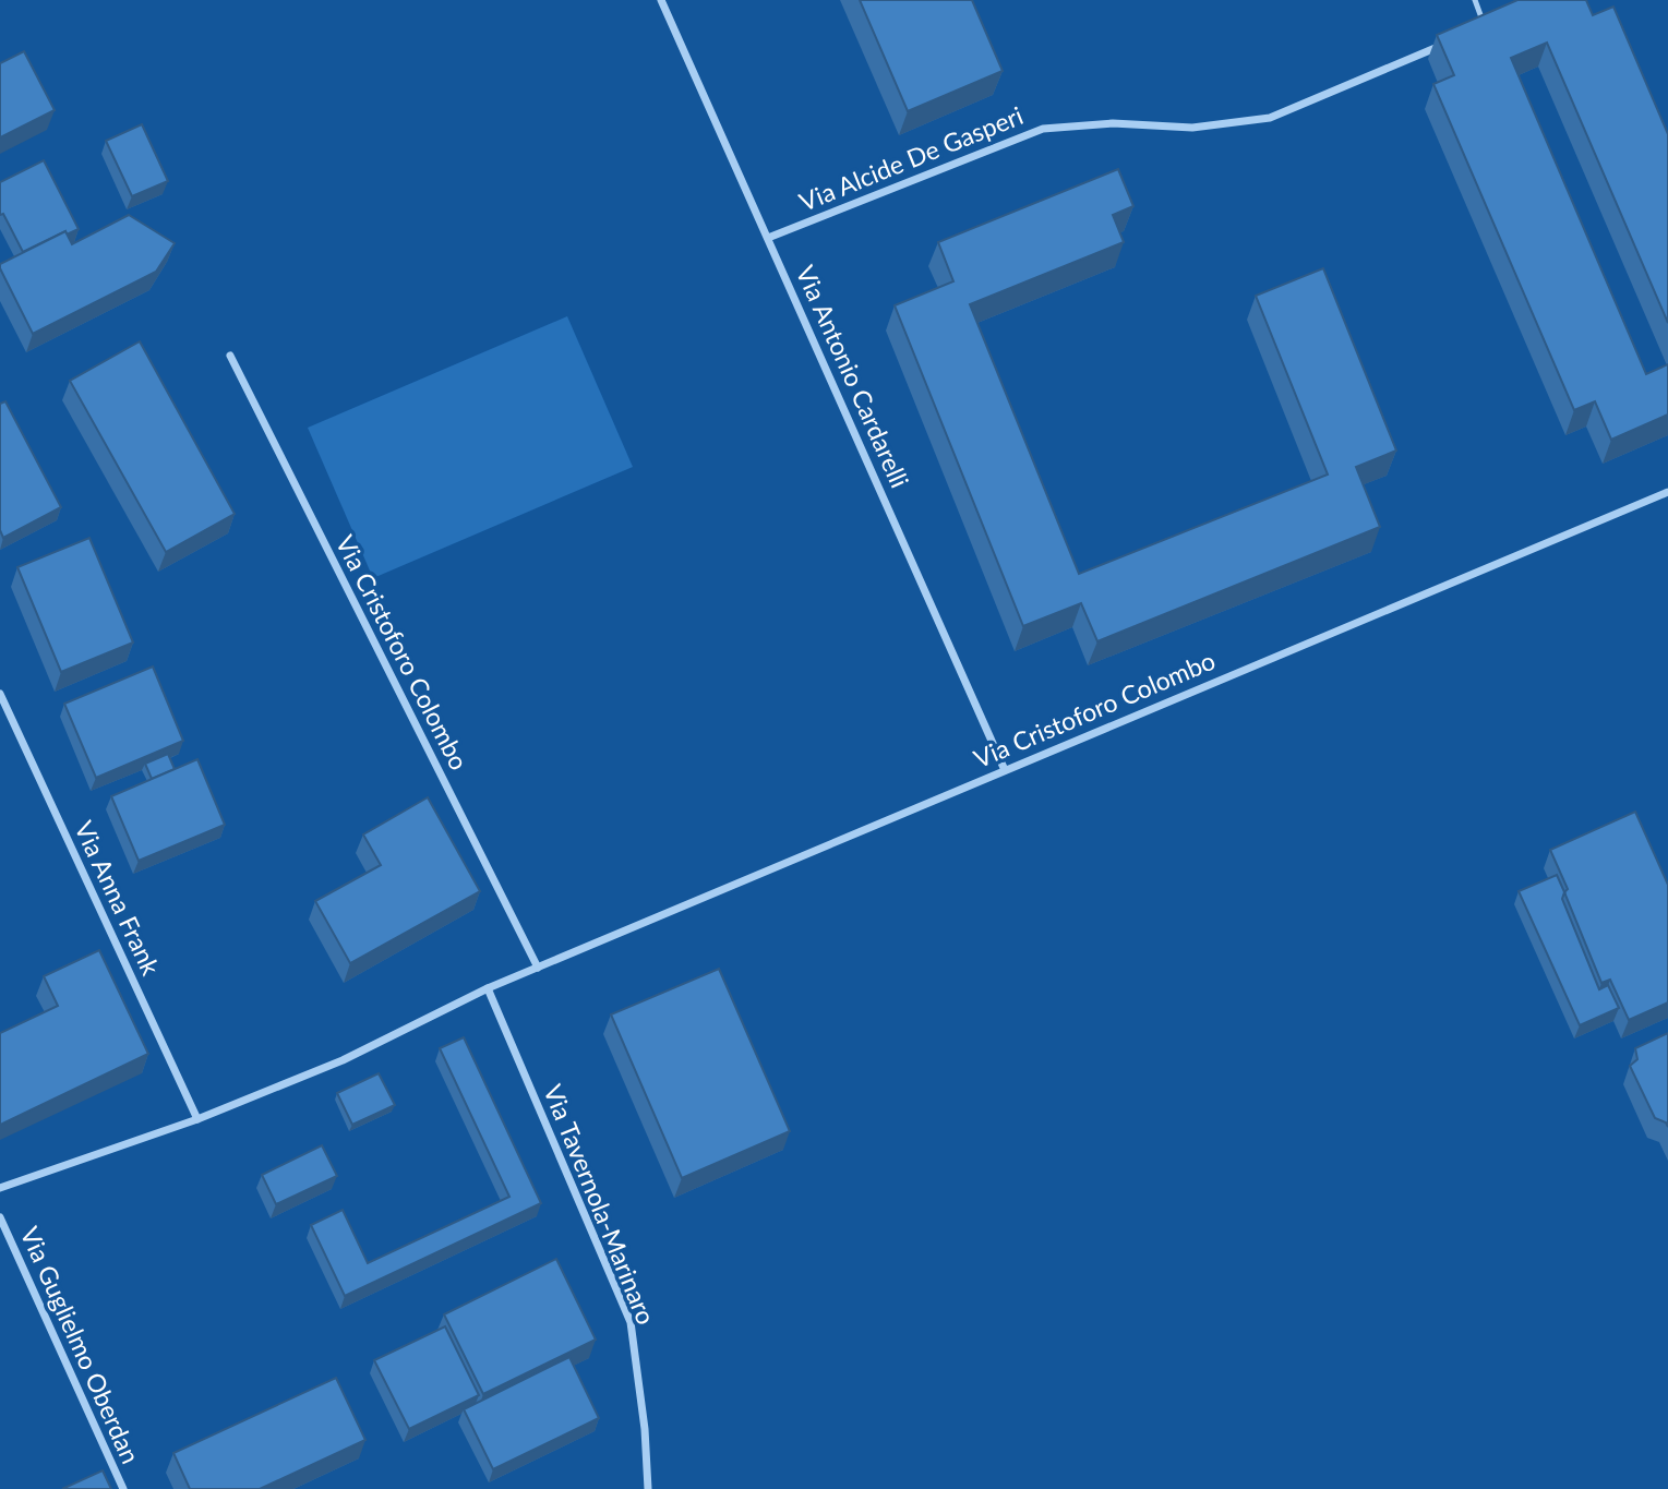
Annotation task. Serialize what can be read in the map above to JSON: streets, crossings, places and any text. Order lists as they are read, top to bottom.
{
  "streets": {
    "street": [
      "Via Alcide De Gasperi",
      "Via Antonio Cardarelli",
      "Via Cristoforo Colombo",
      "Via Anna Frank",
      "Via Tavernola-Marinaro",
      "Via Guglielmo Oberdan"
    ]
  },
  "crossings": [
    ["Via Alcide De Gasperi", "Via Antonio Cardarelli"],
    ["Via Antonio Cardarelli", "Via Cristoforo Colombo"],
    ["Via Cristoforo Colombo", "Via Anna Frank"],
    ["Via Cristoforo Colombo", "Via Tavernola-Marinaro"]
  ]
}
